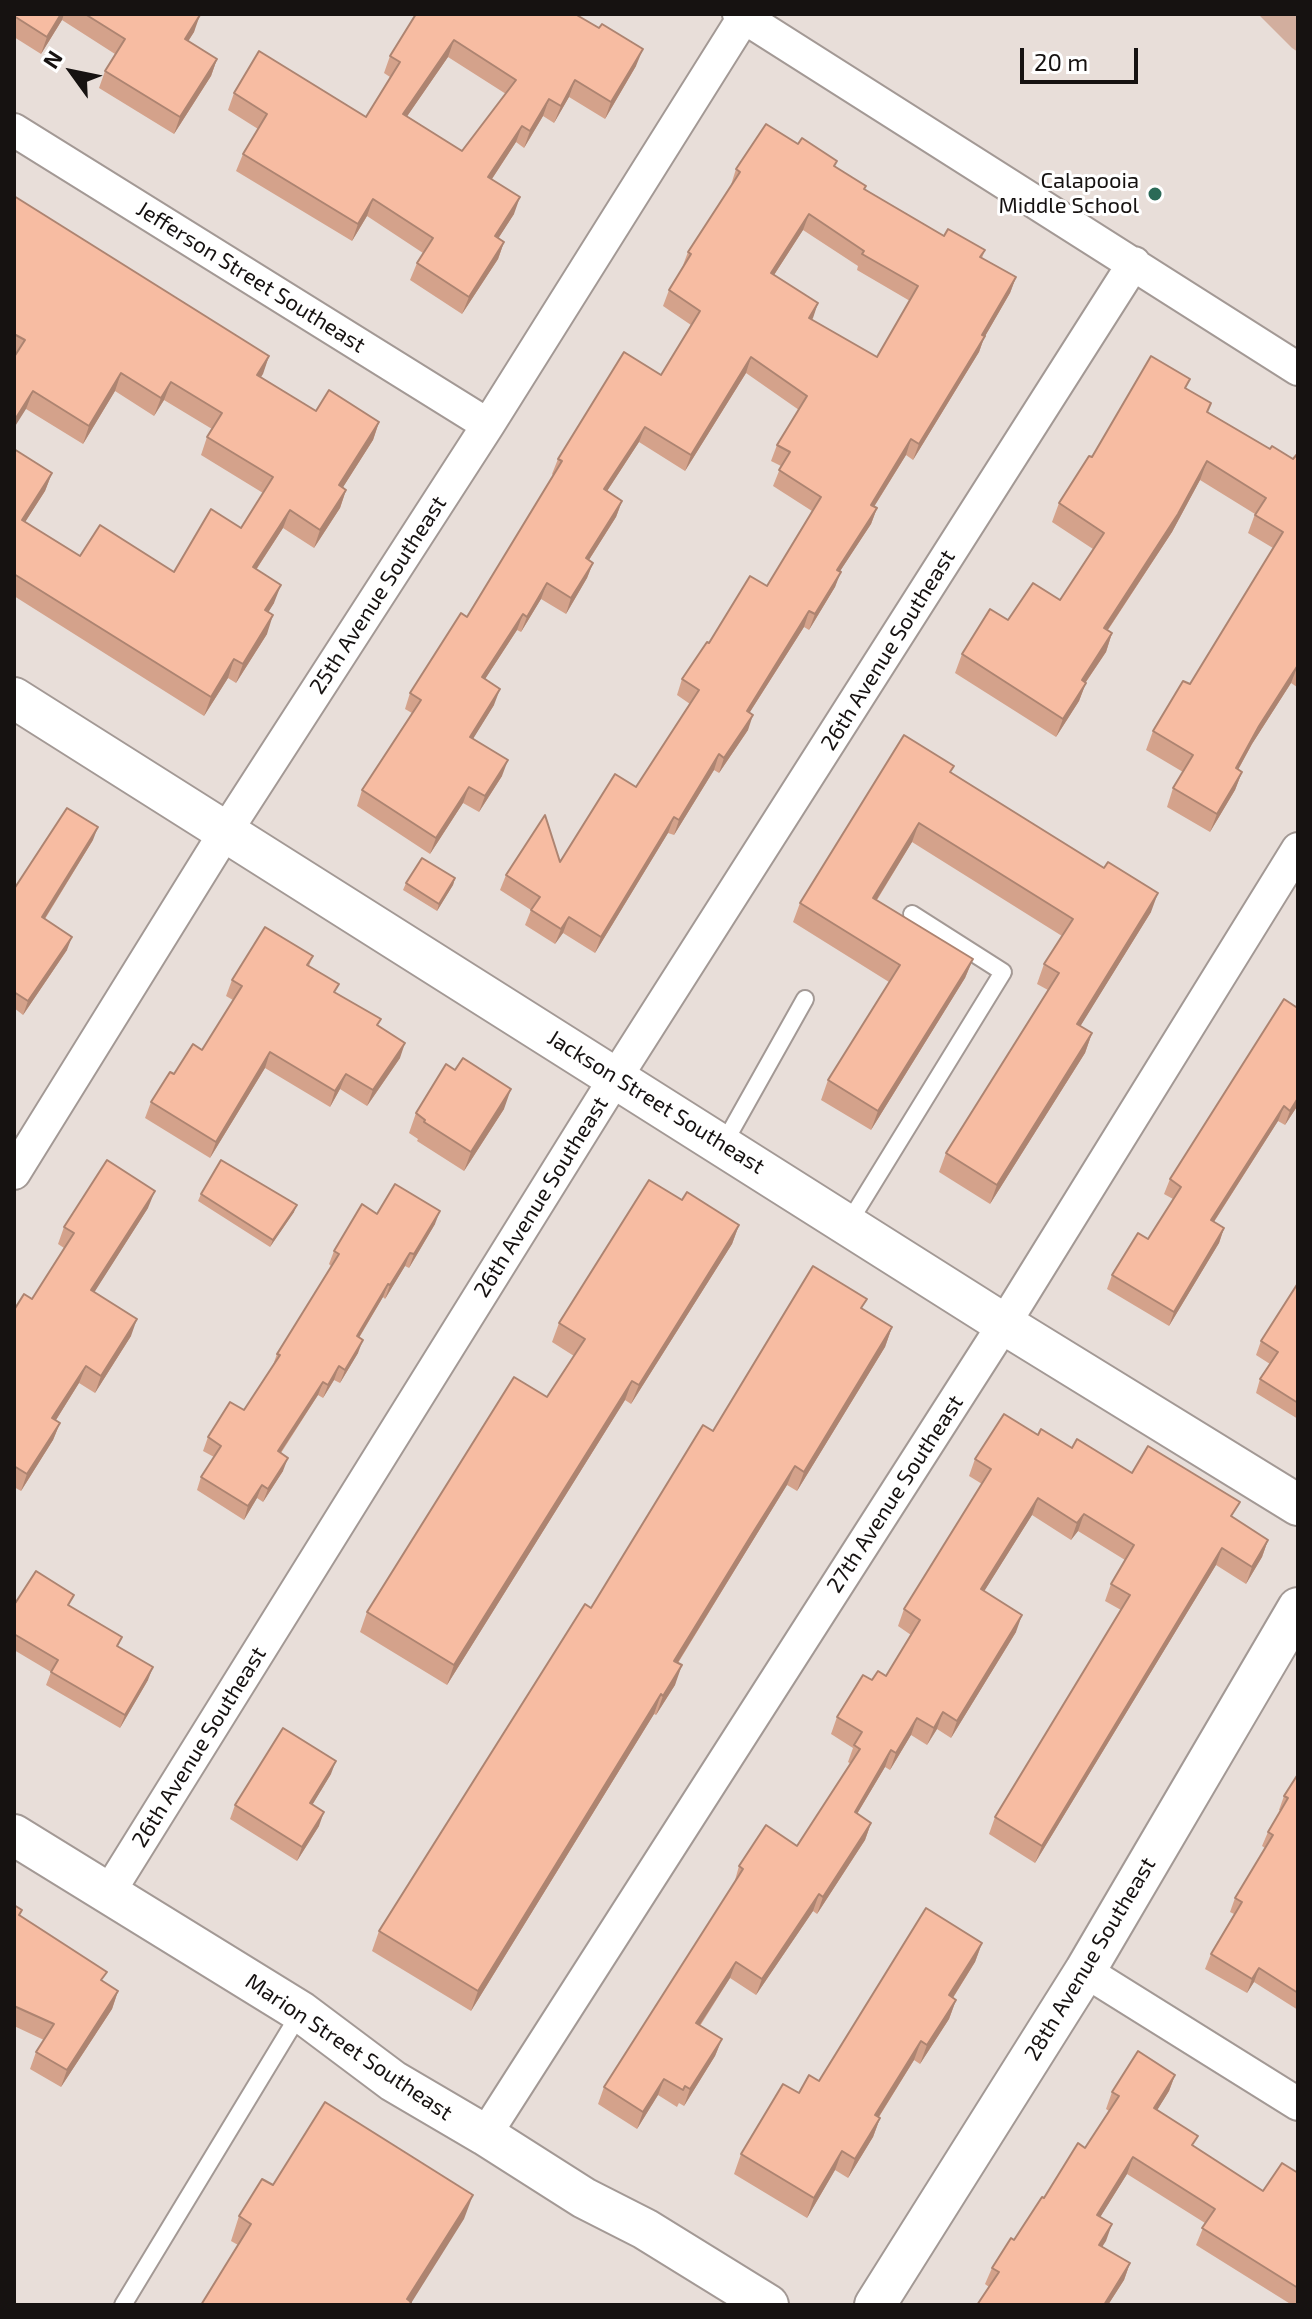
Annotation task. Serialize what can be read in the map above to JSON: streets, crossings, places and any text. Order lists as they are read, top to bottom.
{
  "streets": {
    "street": [
      "Jefferson Street Southeast",
      "25th Avenue Southeast",
      "26th Avenue Southeast",
      "Jackson Street Southeast",
      "27th Avenue Southeast",
      "28th Avenue Southeast",
      "Marion Street Southeast"
    ]
  },
  "crossings": [
    ["Jefferson Street Southeast", "25th Avenue Southeast"],
    ["25th Avenue Southeast", "Jackson Street Southeast"],
    ["26th Avenue Southeast", "Jackson Street Southeast"],
    ["26th Avenue Southeast", "Marion Street Southeast"],
    ["Jackson Street Southeast", "27th Avenue Southeast"],
    ["27th Avenue Southeast", "Marion Street Southeast"]
  ],
  "places": ["Calapooia Middle School"],
  "scale_bar": "20 m",
  "north": "top left"
}
